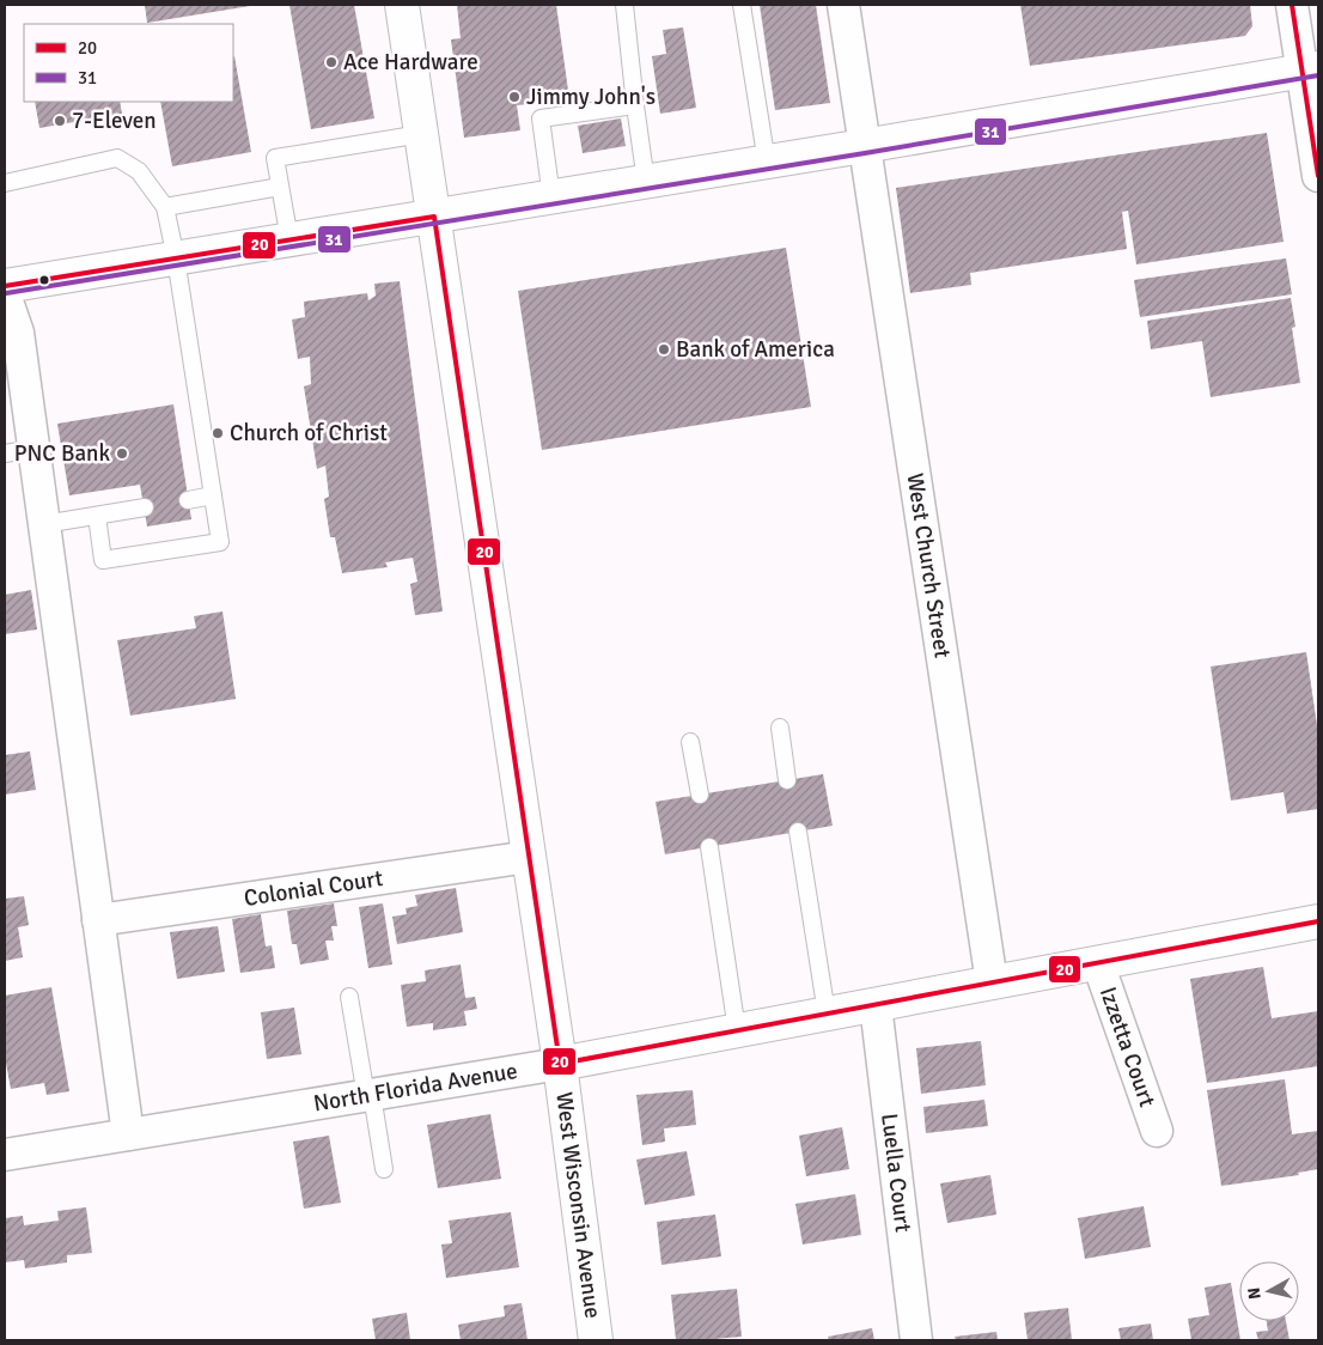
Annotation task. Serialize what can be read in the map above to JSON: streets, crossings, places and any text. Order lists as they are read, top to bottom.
{
  "streets": {
    "street": [
      "West Church Street",
      "Colonial Court",
      "Izzetta Court",
      "North Florida Avenue",
      "Luella Court",
      "West Wisconsin Avenue"
    ]
  },
  "crossings": [
    ["West Church Street", "North Florida Avenue"],
    ["Colonial Court", "West Wisconsin Avenue"],
    ["Izzetta Court", "North Florida Avenue"],
    ["North Florida Avenue", "Luella Court"],
    ["North Florida Avenue", "West Wisconsin Avenue"]
  ],
  "places": [
    "Ace Hardware",
    "Jimmy John's",
    "7-Eleven",
    "Bank of America",
    "Church of Christ",
    "PNC Bank"
  ],
  "lines": ["transit line 20", "transit line 31"],
  "legend": ["20", "31"],
  "north": "left"
}
